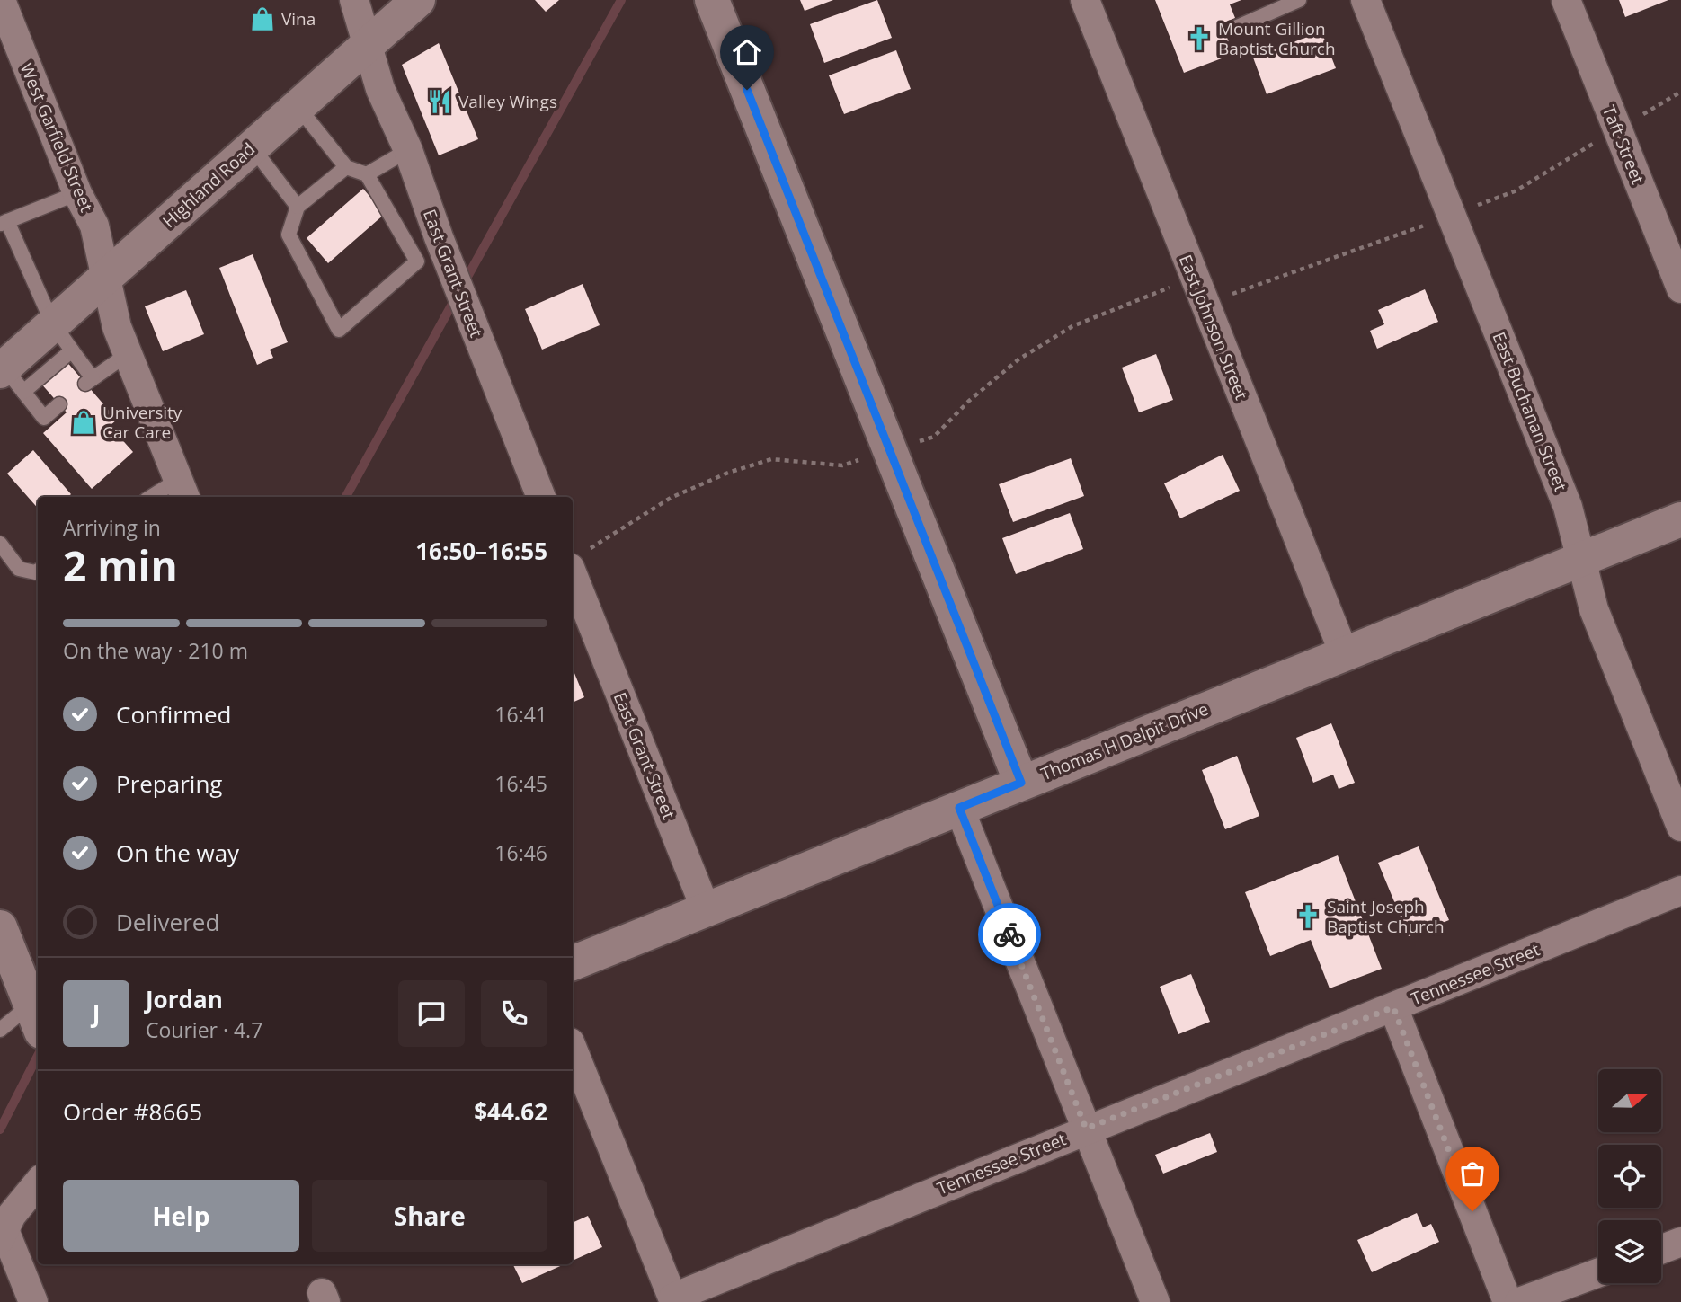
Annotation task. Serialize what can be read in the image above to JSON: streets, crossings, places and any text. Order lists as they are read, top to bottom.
{
  "streets": {
    "street": [
      "West Garfield Street",
      "Taft Street",
      "Highland Road",
      "East Grant Street",
      "East Johnson Street",
      "East Buchanan Street",
      "Thomas H Delpit Drive",
      "Tennessee Street"
    ]
  },
  "crossings": [
    ["West Garfield Street", "Highland Road"],
    ["Highland Road", "East Grant Street"],
    ["East Grant Street", "Thomas H Delpit Drive"],
    ["East Johnson Street", "Thomas H Delpit Drive"],
    ["East Buchanan Street", "Thomas H Delpit Drive"]
  ],
  "places": {
    "shop": ["Vina", "University Car Care"],
    "church": ["Mount Gillion Baptist Church", "Saint Joseph Baptist Church"],
    "restaurant": ["Valley Wings"]
  },
  "north": "right",
  "page": {
    "heading": ["2 min", "Arriving in", "16:50–16:55"],
    "panel": [
      "Jordan",
      "Courier · 4.7",
      "Order #8665",
      "$44.62"
    ],
    "bar": "On the way · 210 m",
    "list": [
      ["Confirmed", "16:41"],
      ["Preparing", "16:45"],
      ["On the way", "16:46"],
      "Delivered"
    ],
    "round": "J",
    "buttons": ["Help", "Share"]
  }
}
